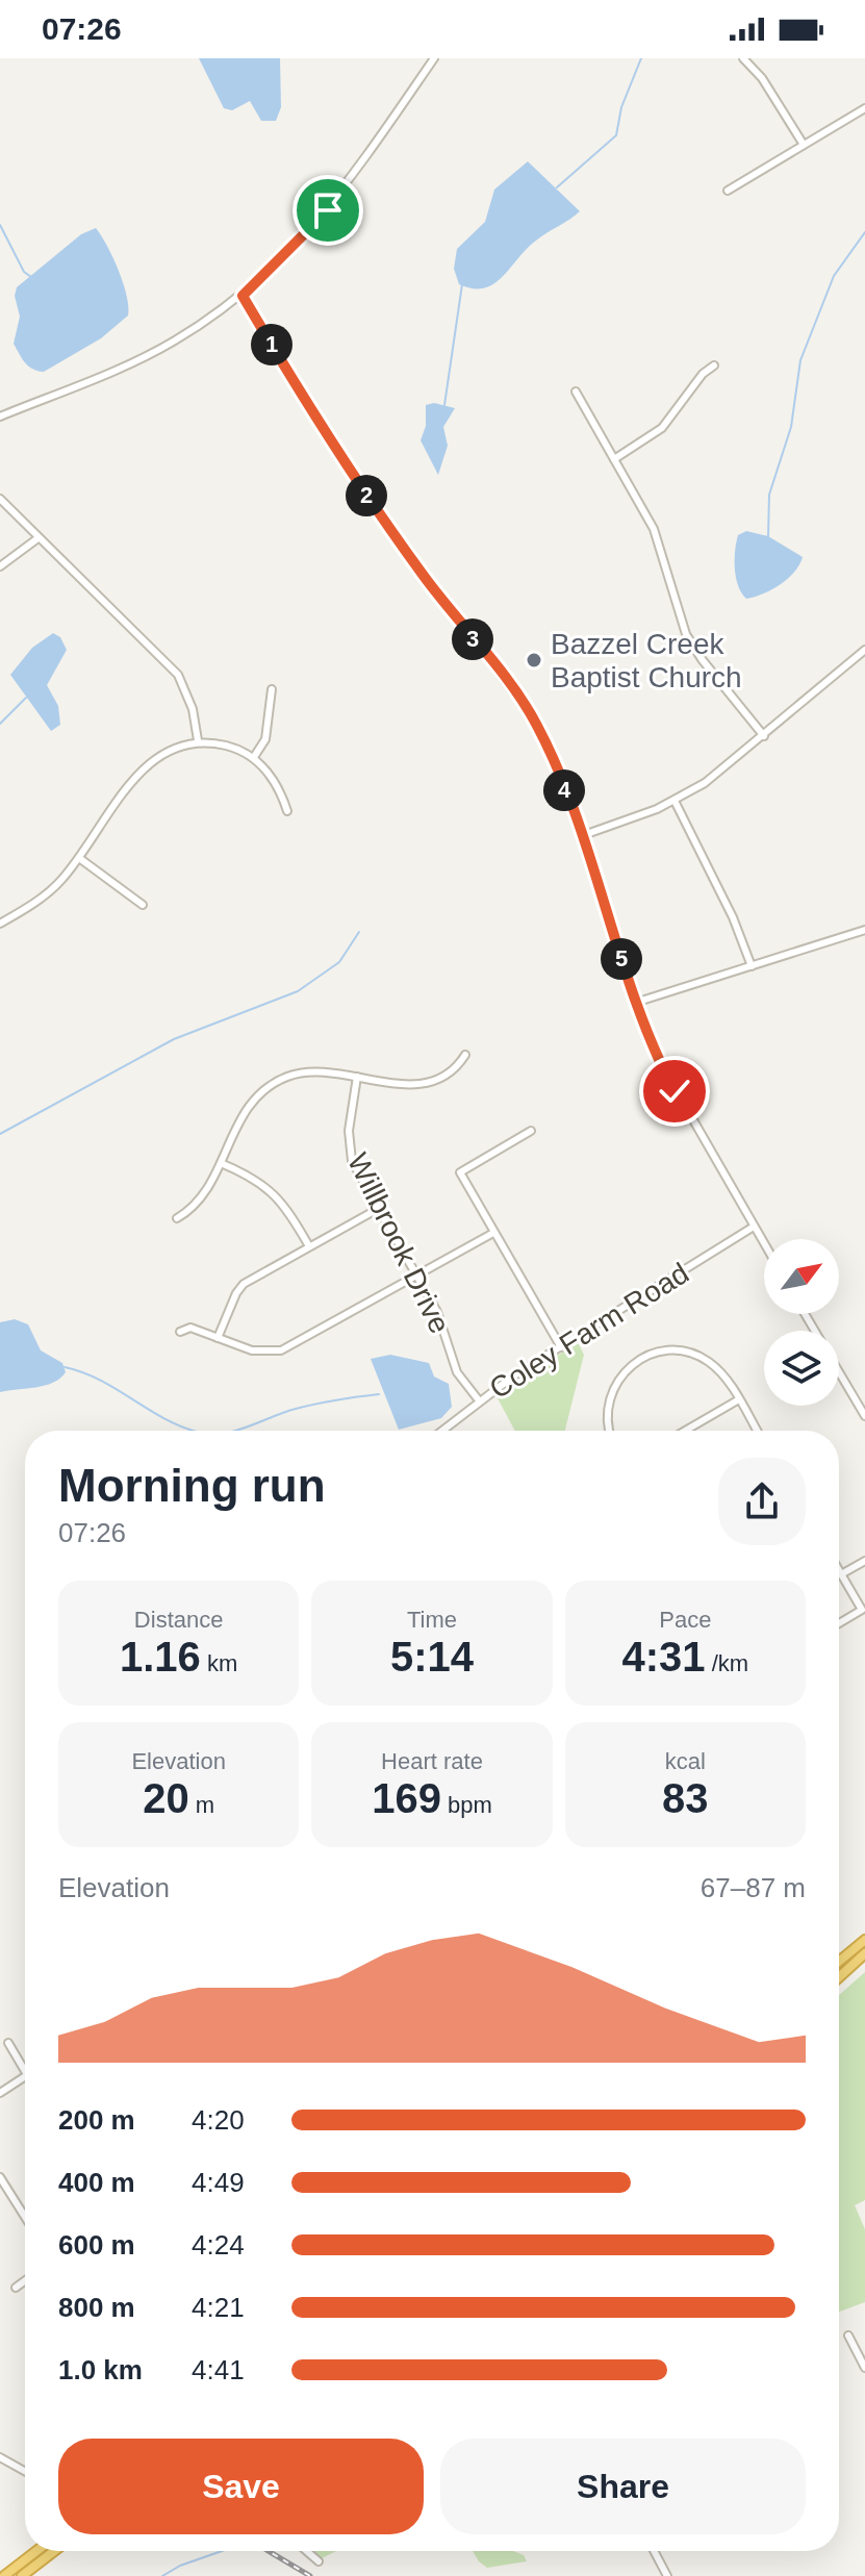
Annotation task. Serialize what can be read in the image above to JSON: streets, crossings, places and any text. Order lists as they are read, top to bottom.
{
  "streets": {
    "street": ["Willbrook Drive", "Coley Farm Road"]
  },
  "crossings": [
    ["Willbrook Drive", "Coley Farm Road"]
  ],
  "places": ["Bazzel Creek Baptist Church"],
  "north": "top right",
  "page": {
    "status": "07:26",
    "pins": [
      "1",
      "2",
      "3",
      "4",
      "5"
    ],
    "heading": ["Morning run", "07:26"],
    "stats": [
      ["Distance", "1.16 km"],
      ["Time", "5:14"],
      ["Pace", "4:31 /km"],
      ["Elevation", "20 m"],
      ["Heart rate", "169 bpm"],
      ["kcal", "83"]
    ],
    "chart": ["Elevation", "67–87 m"],
    "list": [
      {
        "name": "200 m",
        "note": "4:20"
      },
      {
        "name": "400 m",
        "note": "4:49"
      },
      {
        "name": "600 m",
        "note": "4:24"
      },
      {
        "name": "800 m",
        "note": "4:21"
      },
      {
        "name": "1.0 km",
        "note": "4:41"
      }
    ],
    "buttons": ["Save", "Share"]
  }
}
